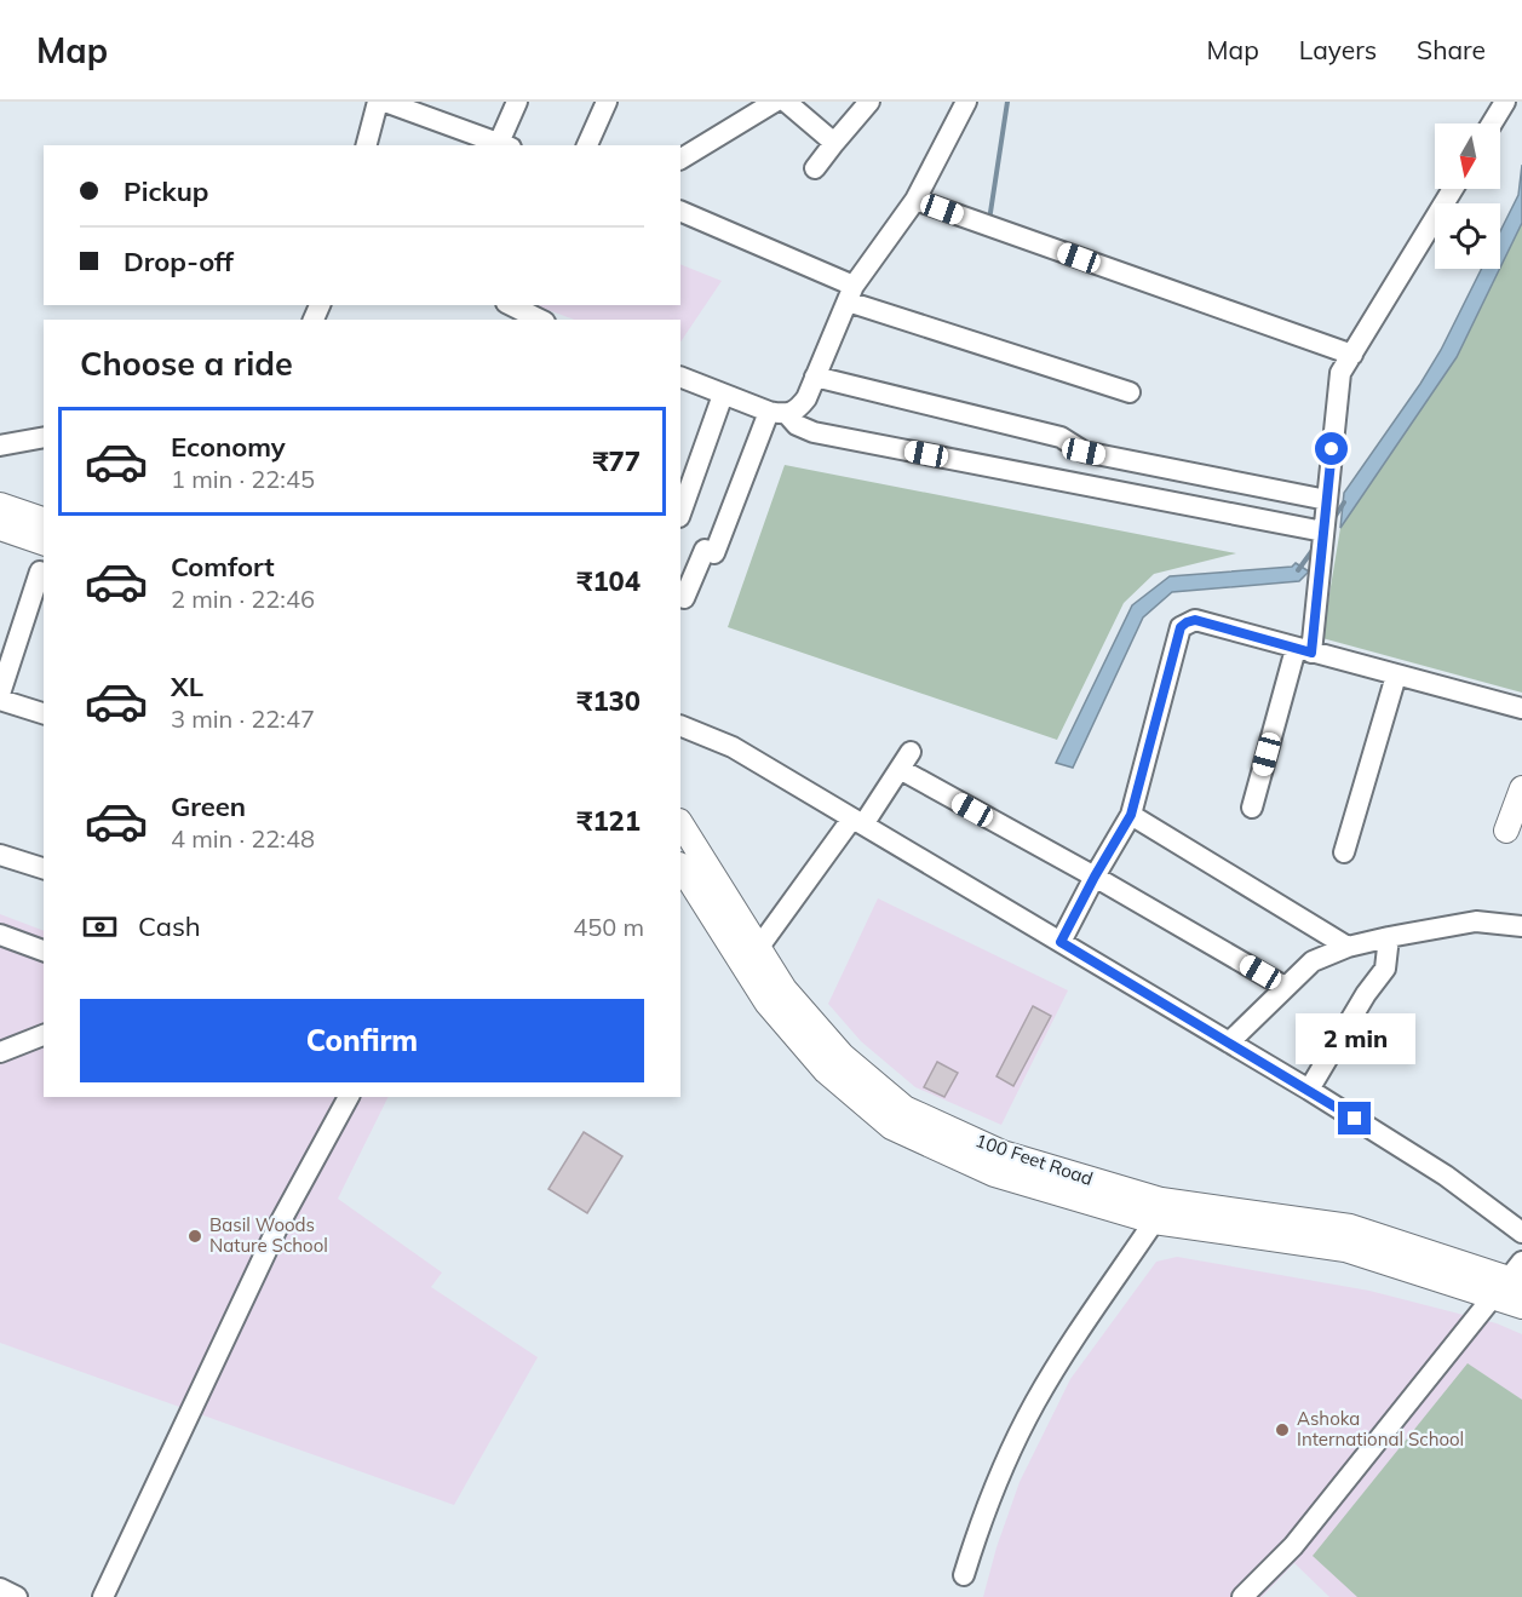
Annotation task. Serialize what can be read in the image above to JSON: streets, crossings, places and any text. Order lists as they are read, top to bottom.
{
  "streets": {
    "main road": ["100 Feet Road"]
  },
  "places": ["Basil Woods Nature School", "Ashoka International School"],
  "north": "bottom",
  "page": {
    "header": "Map",
    "nav": ["Map", "Layers", "Share"],
    "banner": ["Pickup", "Drop-off"],
    "heading": "Choose a ride",
    "list": [
      {
        "name": "Economy",
        "note": "1 min · 22:45",
        "value": "₹77"
      },
      {
        "name": "Comfort",
        "note": "2 min · 22:46",
        "value": "₹104"
      },
      {
        "name": "XL",
        "note": "3 min · 22:47",
        "value": "₹130"
      },
      {
        "name": "Green",
        "note": "4 min · 22:48",
        "value": "₹121"
      }
    ],
    "pay": ["Cash", "450 m"],
    "buttons": "Confirm",
    "bubble": "2 min"
  }
}
